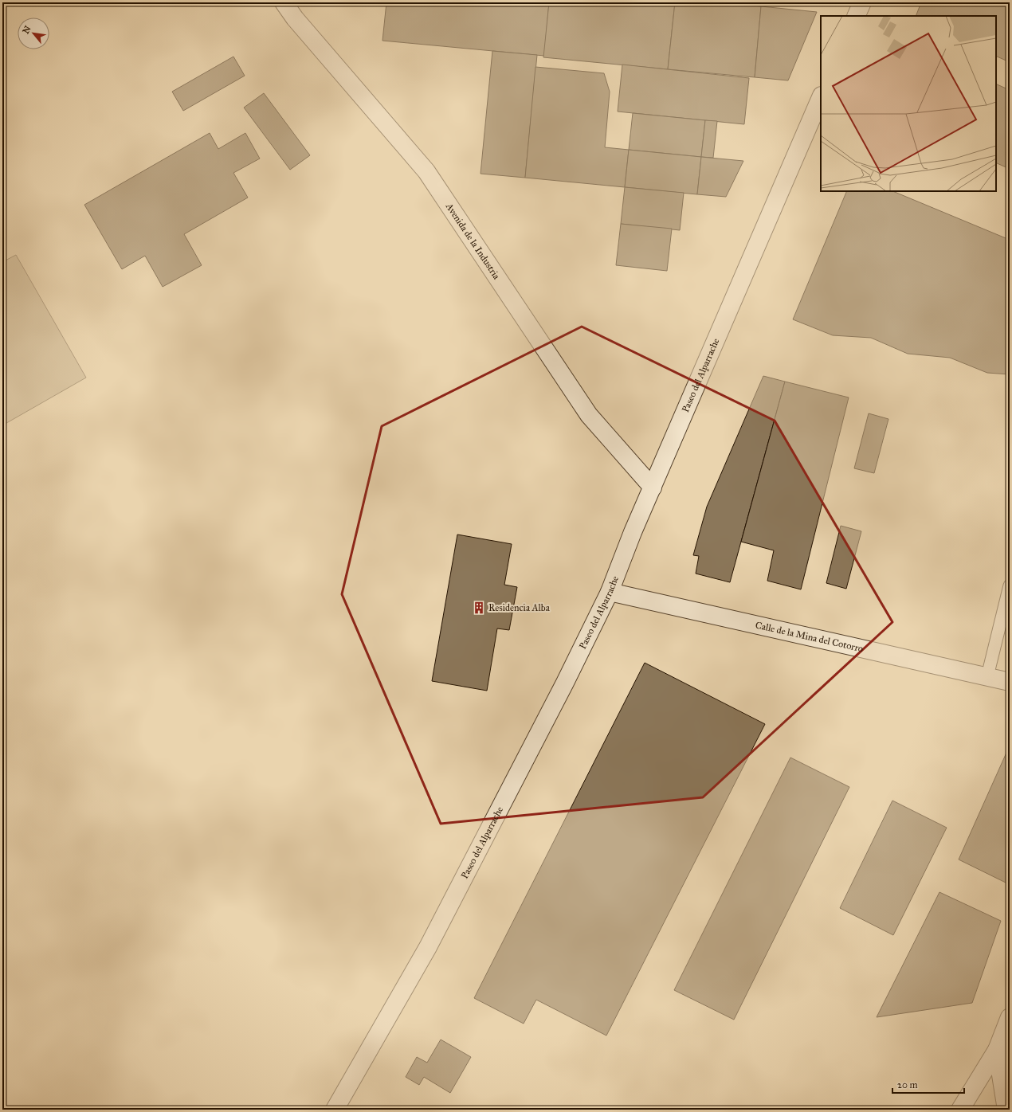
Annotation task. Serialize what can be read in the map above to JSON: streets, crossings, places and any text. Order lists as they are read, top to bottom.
{
  "streets": {
    "street": ["Avenida de la Industria", "Paseo del Alparrache", "Calle de la Mina del Cotorro"]
  },
  "crossings": [
    ["Avenida de la Industria", "Paseo del Alparrache"],
    ["Paseo del Alparrache", "Calle de la Mina del Cotorro"]
  ],
  "places": {
    "building": ["Residencia Alba"]
  },
  "scale_bar": "20 m",
  "north": "top left"
}
